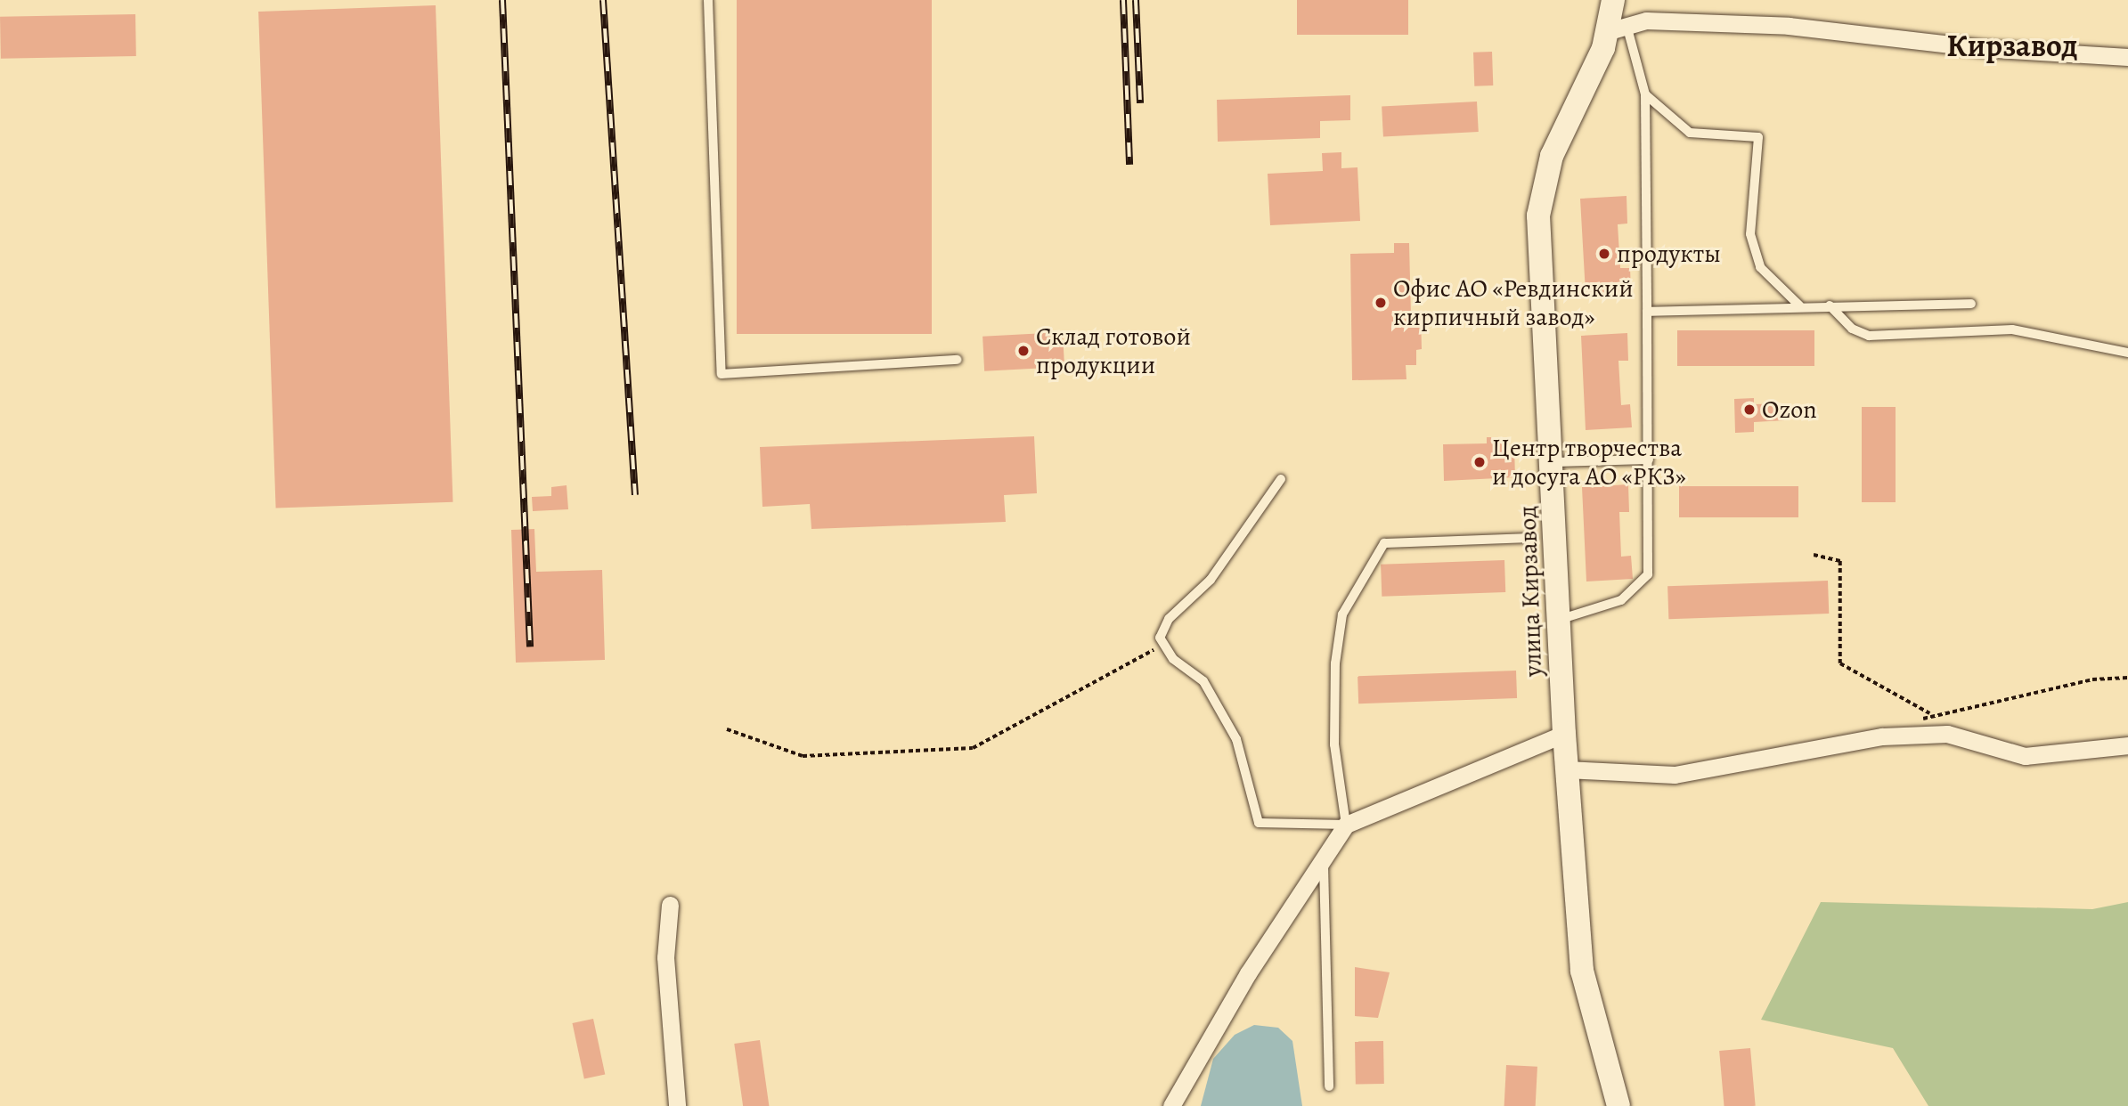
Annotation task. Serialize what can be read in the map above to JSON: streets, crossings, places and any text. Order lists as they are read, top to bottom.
{
  "streets": {
    "street": ["улица Кирзавод"]
  },
  "districts": ["Кирзавод"],
  "places": [
    "продукты",
    "Офис АО «Ревдинский кирпичный завод»",
    "Склад готовой продукции",
    "Ozon",
    "Центр творчества и досуга АО «РКЗ»"
  ]
}
